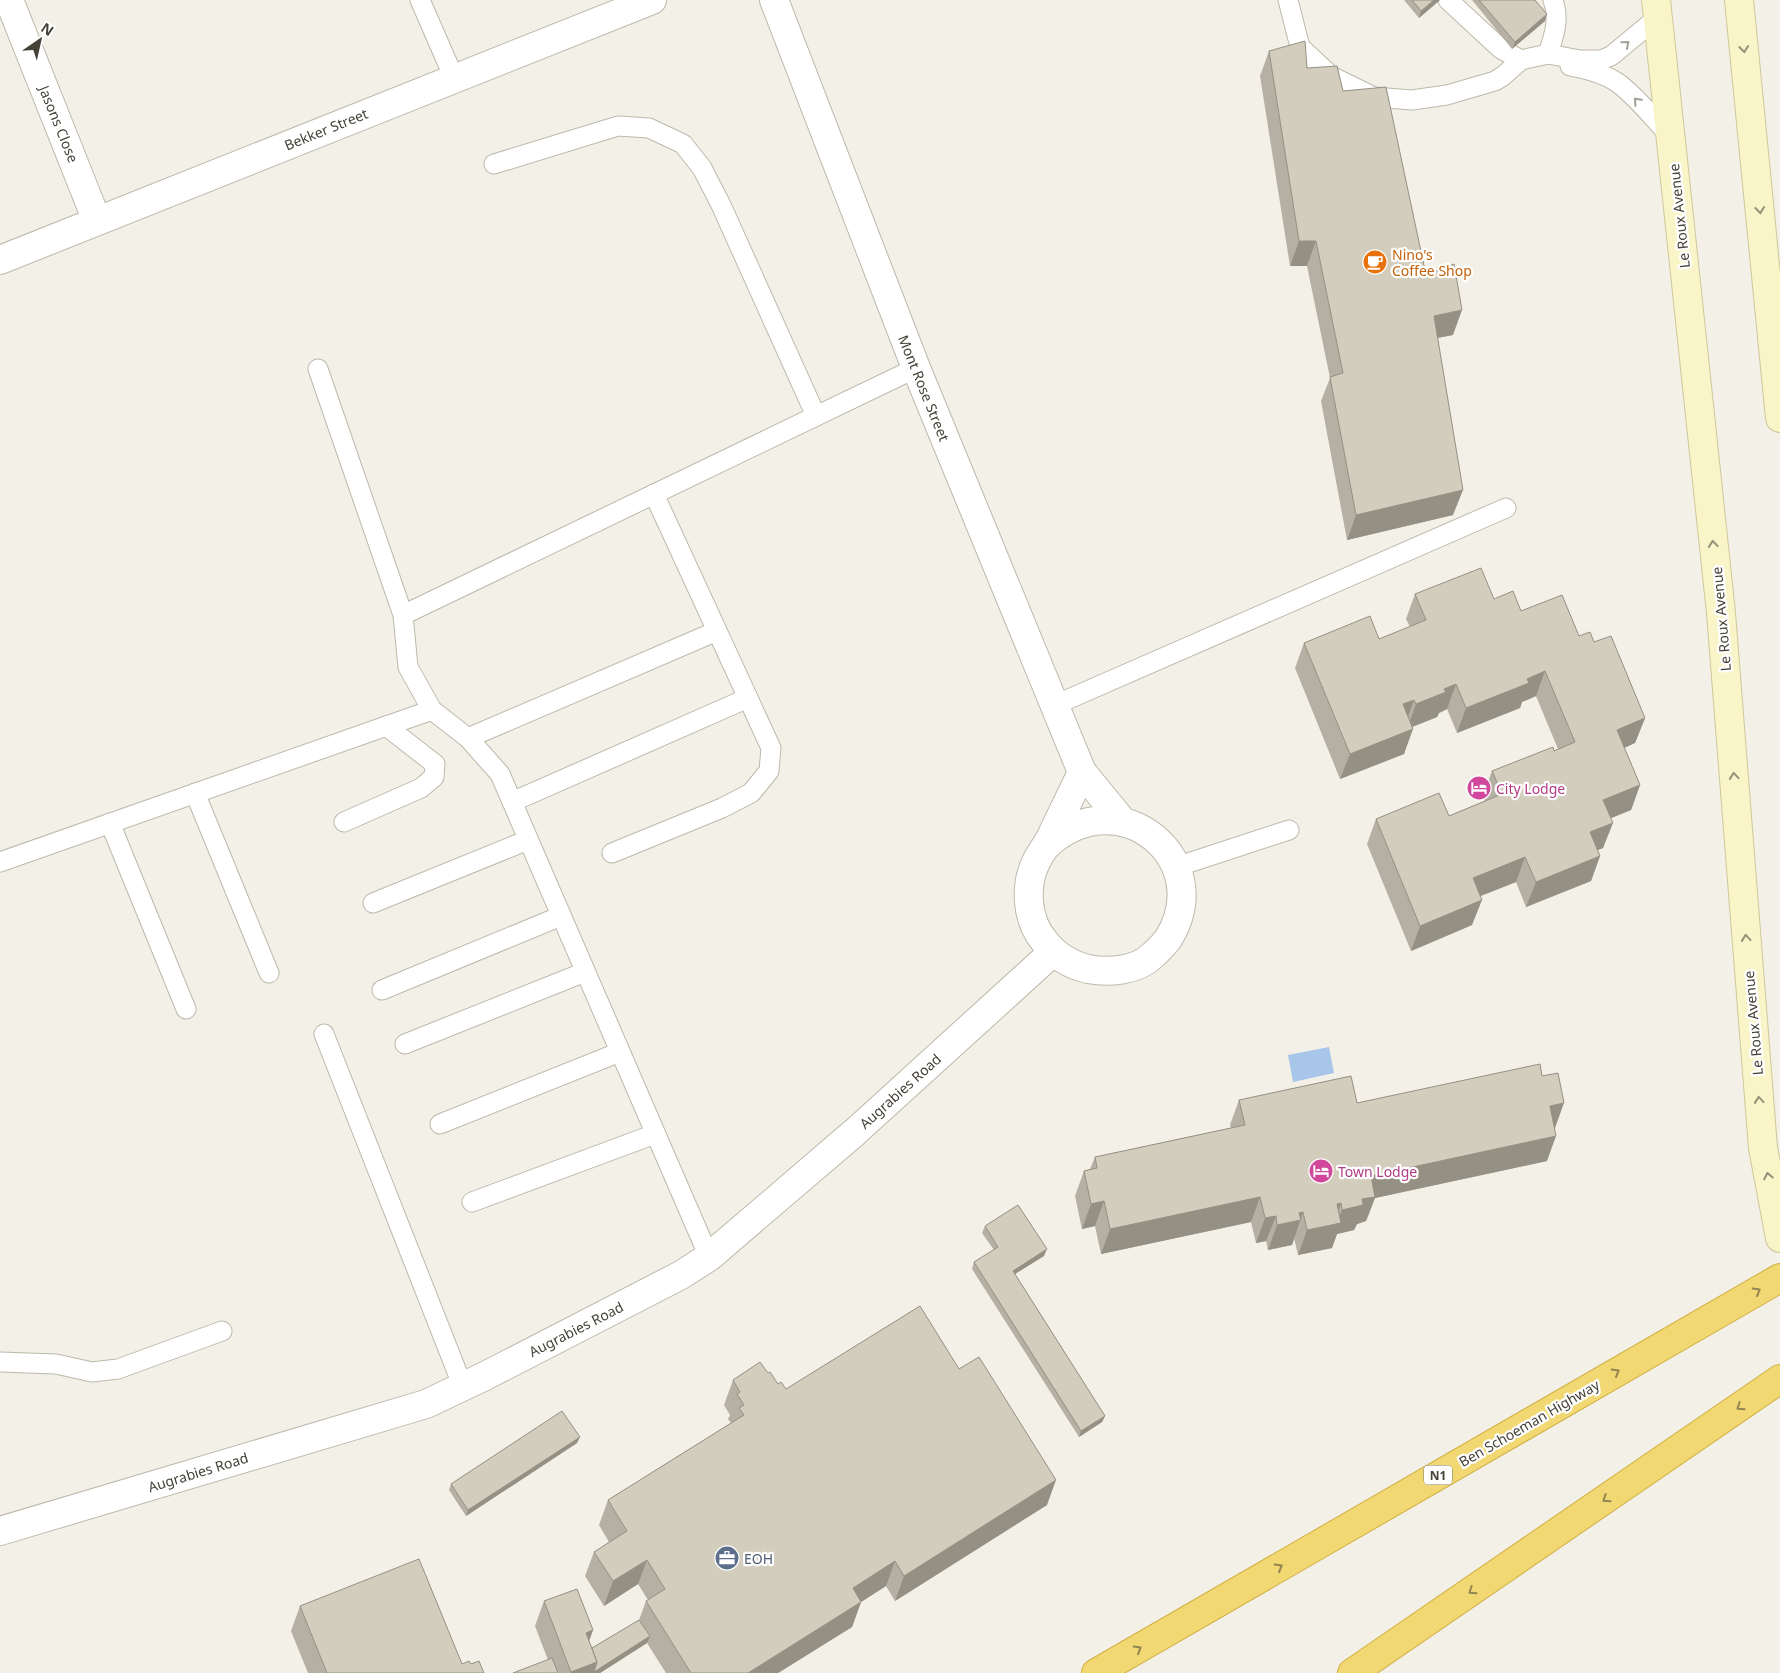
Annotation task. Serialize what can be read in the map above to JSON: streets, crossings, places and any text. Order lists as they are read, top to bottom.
{
  "streets": {
    "highway": ["Ben Schoeman Highway", "N1"],
    "main road": ["Le Roux Avenue"],
    "street": [
      "Jasons Close",
      "Bekker Street",
      "Mont Rose Street",
      "Augrabies Road"
    ]
  },
  "crossings": [
    ["Jasons Close", "Bekker Street"],
    ["Mont Rose Street", "Augrabies Road"]
  ],
  "one_way": ["Le Roux Avenue"],
  "places": {
    "cafe": ["Nino's Coffee Shop"],
    "hotel": ["City Lodge", "Town Lodge"],
    "office": ["EOH"]
  },
  "north": "top right"
}
